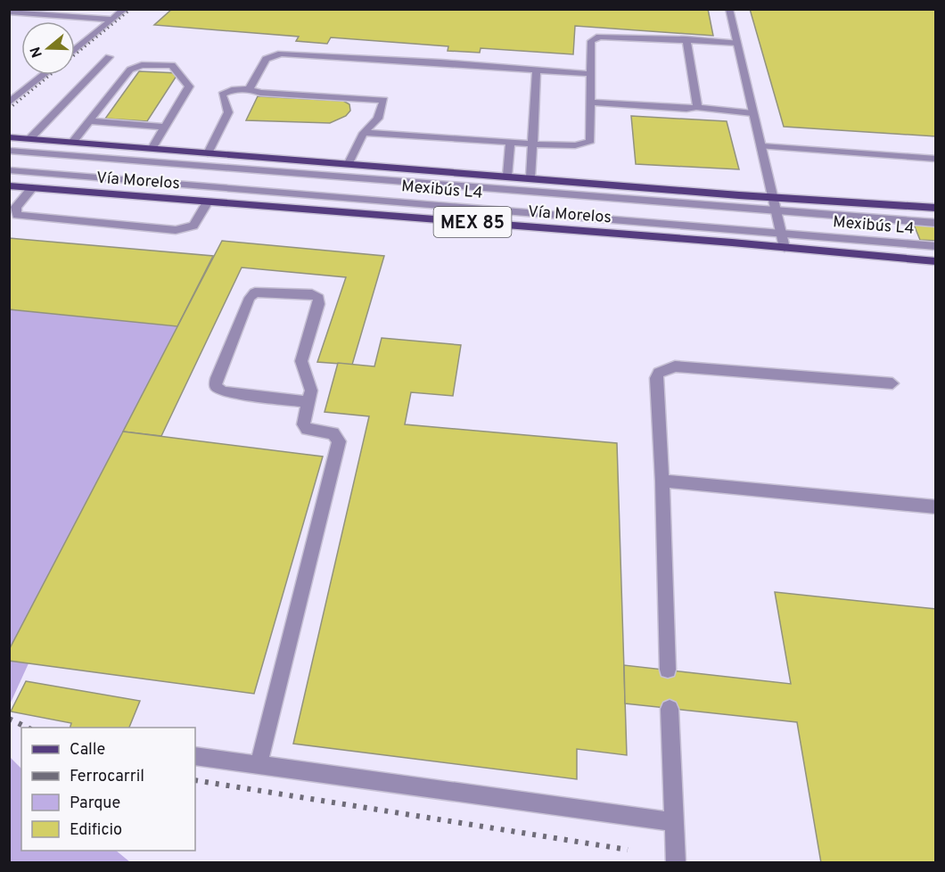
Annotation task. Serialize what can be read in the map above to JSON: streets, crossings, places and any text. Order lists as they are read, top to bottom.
{
  "streets": {
    "main road": ["Vía Morelos", "MEX 85"],
    "street": ["Mexibús L4"]
  },
  "legend": [
    "Calle",
    "Ferrocarril",
    "Parque",
    "Edificio"
  ],
  "north": "left"
}
